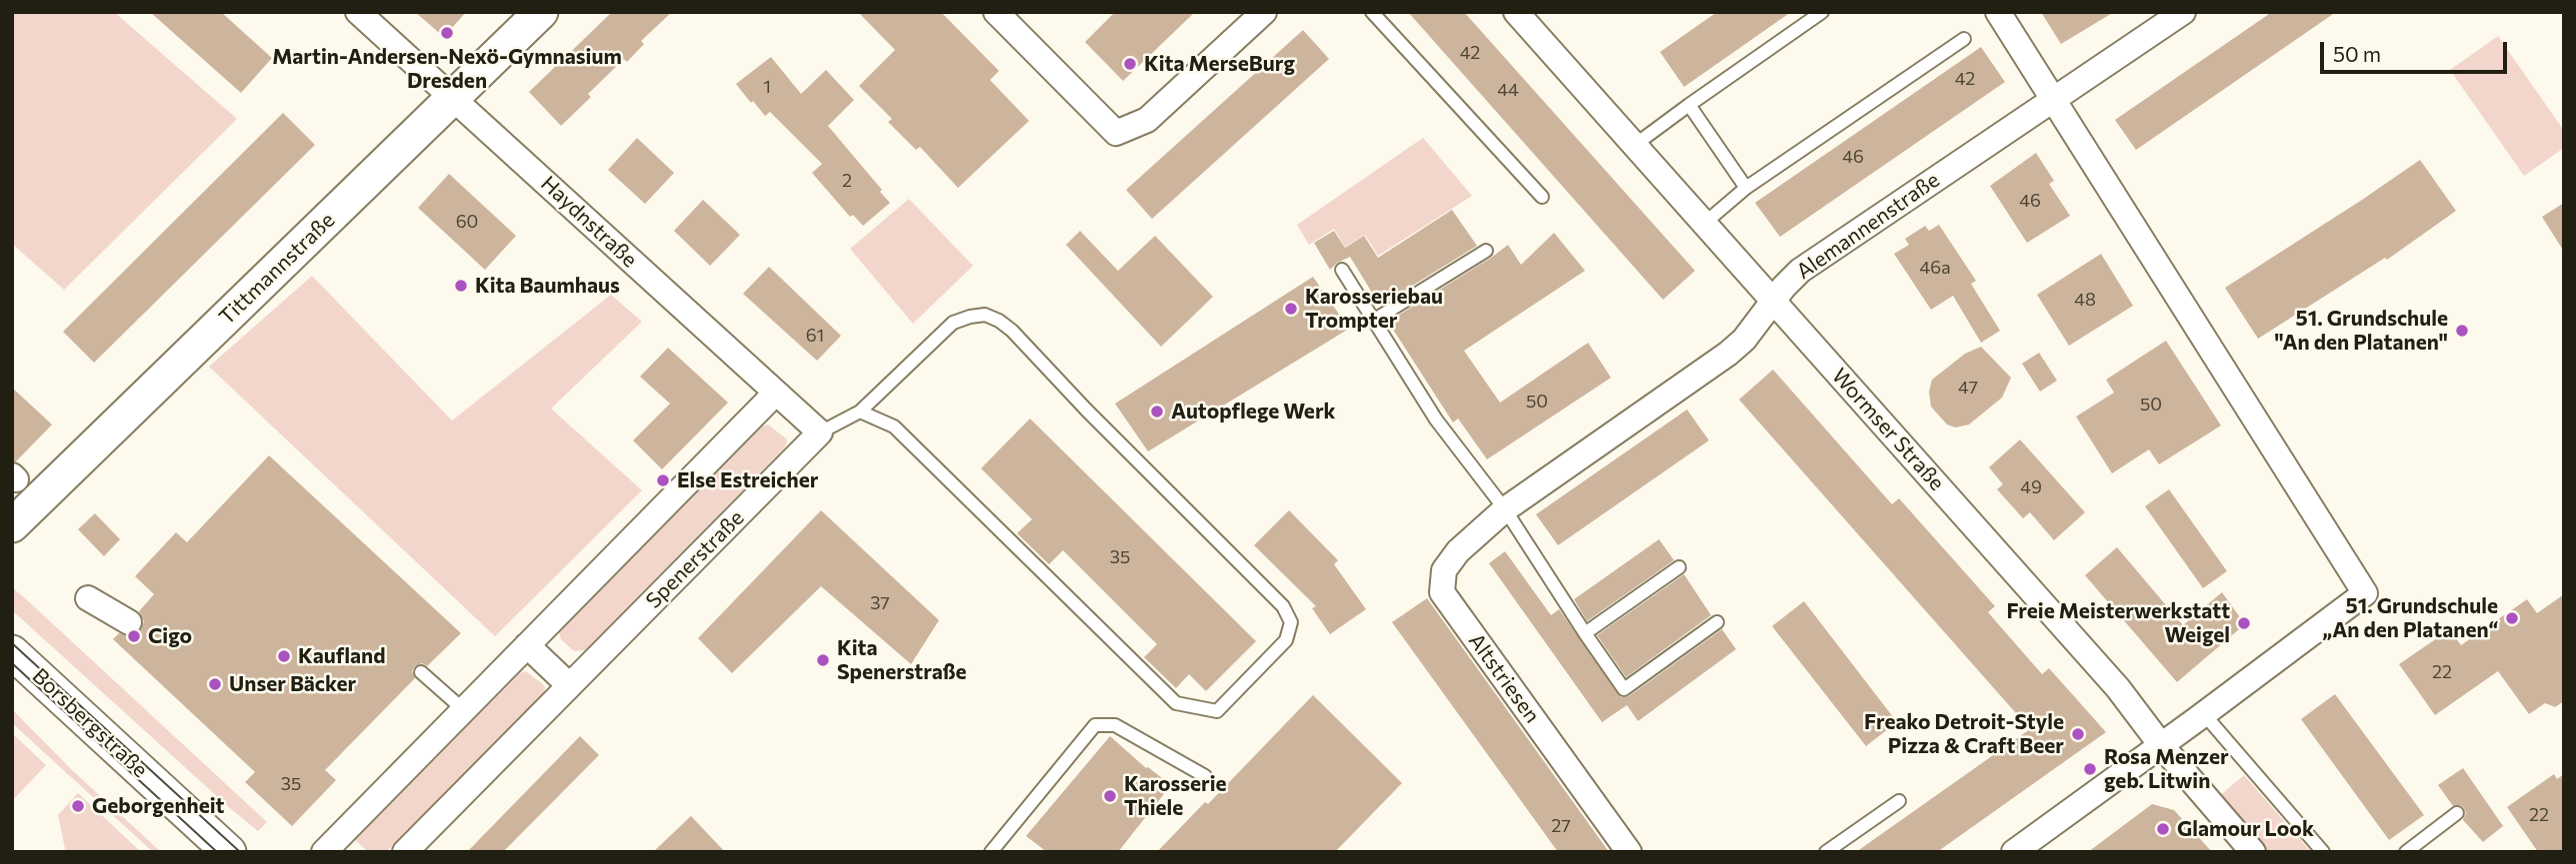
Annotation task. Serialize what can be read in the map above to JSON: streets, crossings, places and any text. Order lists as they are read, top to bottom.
{
  "streets": {
    "street": [
      "Haydnstraße",
      "Alemannenstraße",
      "Tittmannstraße",
      "Wormser Straße",
      "Spenerstraße",
      "Altstriesen",
      "Borsbergstraße"
    ]
  },
  "crossings": [
    ["Haydnstraße", "Tittmannstraße"],
    ["Haydnstraße", "Spenerstraße"],
    ["Alemannenstraße", "Wormser Straße"],
    ["Alemannenstraße", "Altstriesen"]
  ],
  "places": [
    "Martin-Andersen-Nexö-Gymnasium Dresden",
    "Kita MerseBurg",
    "Kita Baumhaus",
    "Karosseriebau Trompter",
    "51. Grundschule \"An den Platanen\"",
    "Autopflege Werk",
    "Else Estreicher",
    "51. Grundschule „An den Platanen“",
    "Freie Meisterwerkstatt Weigel",
    "Cigo",
    "Kaufland",
    "Kita Spenerstraße",
    "Unser Bäcker",
    "Freako Detroit-Style Pizza & Craft Beer",
    "Rosa Menzer geb. Litwin",
    "Karosserie Thiele",
    "Geborgenheit",
    "Glamour Look"
  ],
  "house_numbers": [
    "42",
    "42",
    "1",
    "44",
    "46",
    "2",
    "46",
    "60",
    "46a",
    "48",
    "61",
    "47",
    "50",
    "50",
    "49",
    "35",
    "37",
    "22",
    "35",
    "22",
    "27"
  ],
  "scale_bar": "50 m"
}
